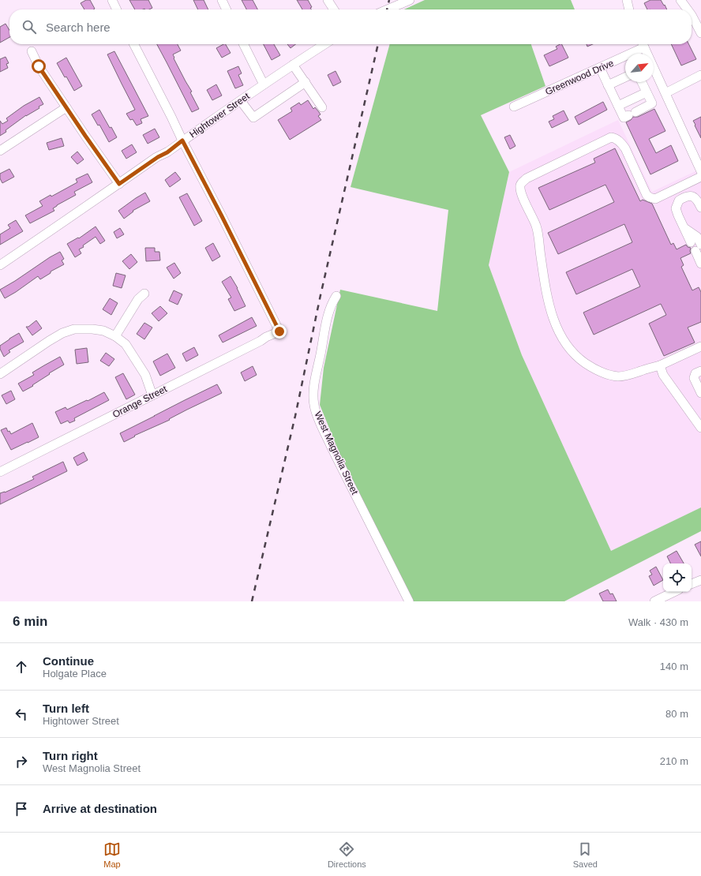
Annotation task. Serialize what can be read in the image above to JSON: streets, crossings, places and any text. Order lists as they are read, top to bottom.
{
  "streets": {
    "street": [
      "Greenwood Drive",
      "Hightower Street",
      "Orange Street",
      "West Magnolia Street"
    ]
  },
  "crossings": [
    ["Hightower Street", "Orange Street"]
  ],
  "north": "top right",
  "page": {
    "search": "Search here",
    "heading": ["6 min", "Walk · 430 m"],
    "list": [
      ["Continue", "Holgate Place", "140 m"],
      ["Turn left", "Hightower Street", "80 m"],
      ["Turn right", "West Magnolia Street", "210 m"],
      "Arrive at destination"
    ],
    "nav": ["Map", "Directions", "Saved"]
  }
}
